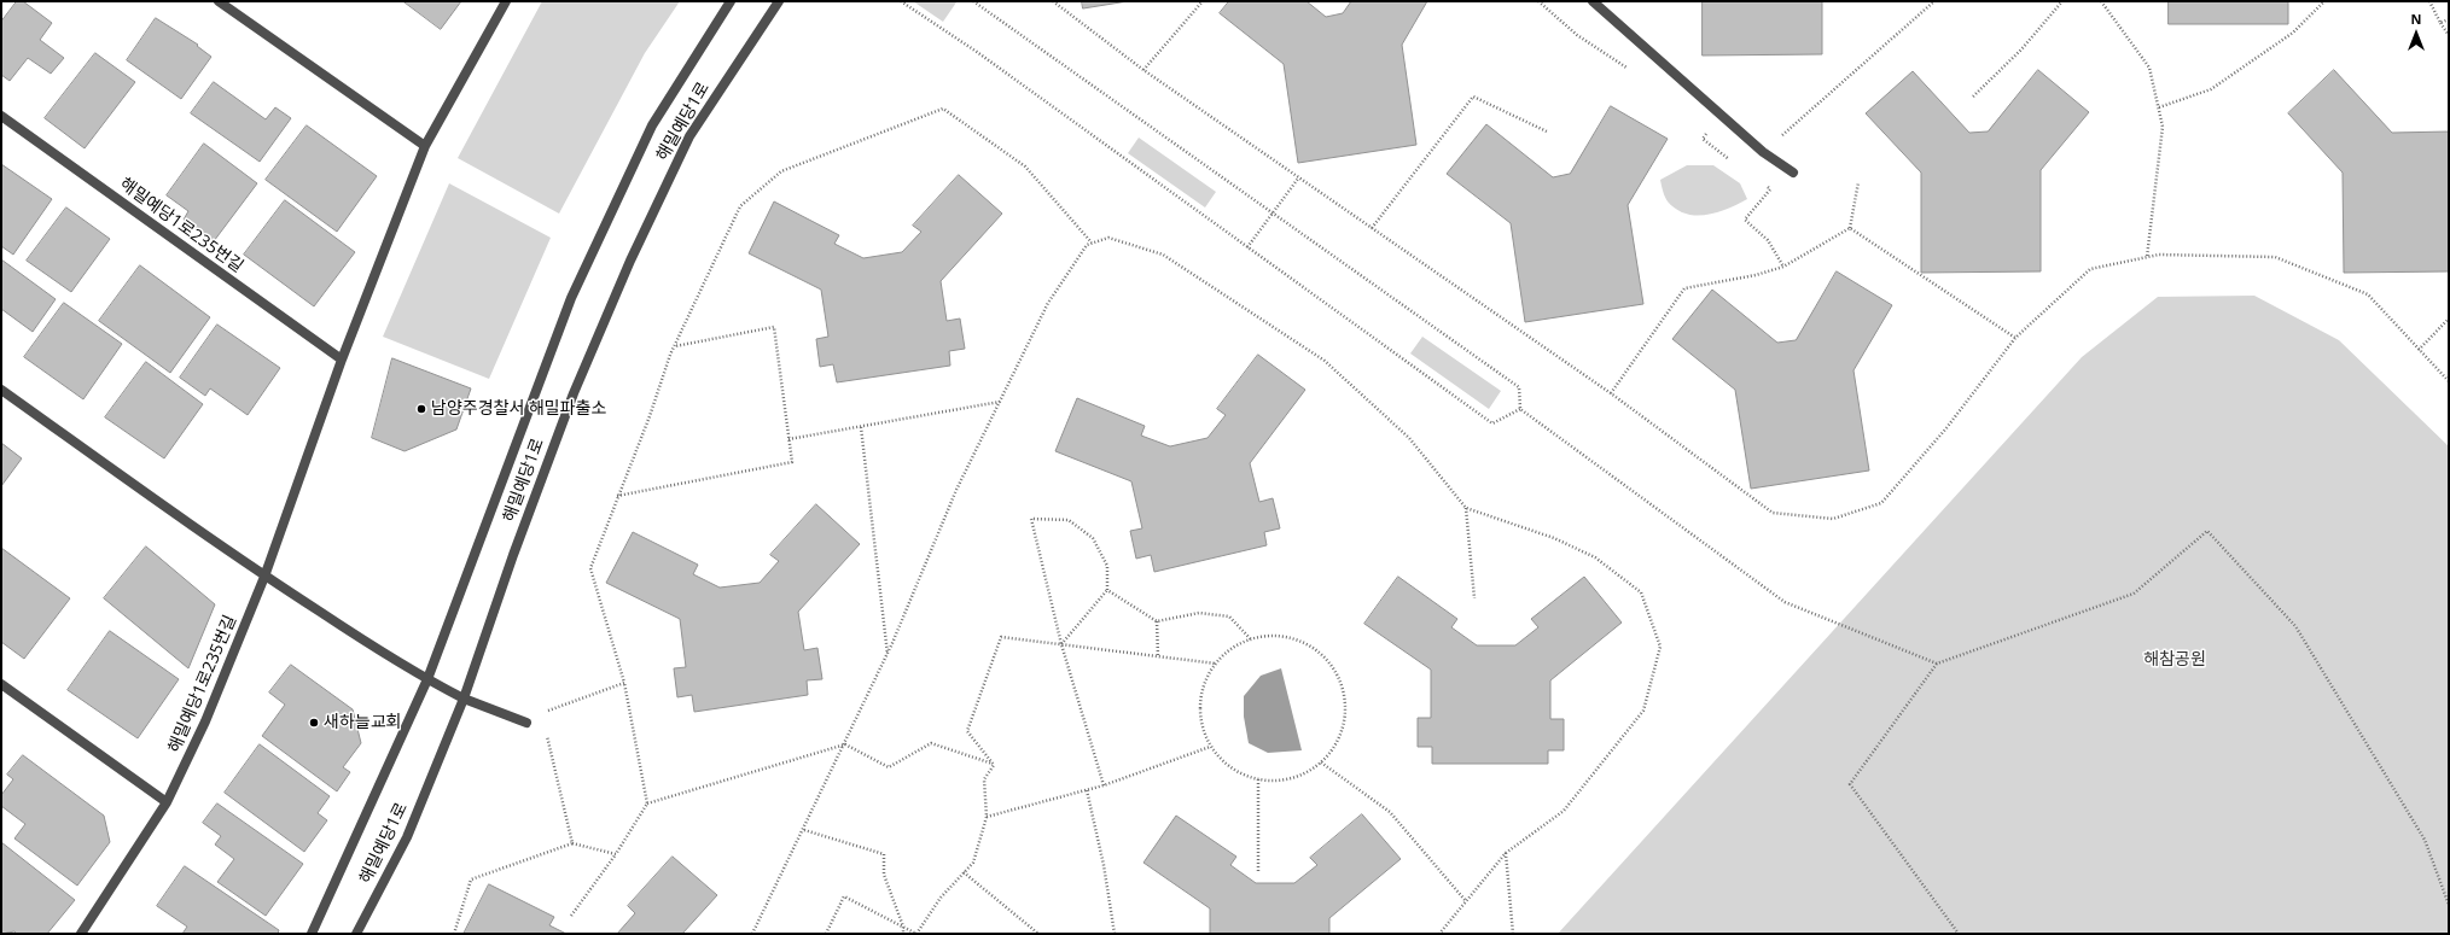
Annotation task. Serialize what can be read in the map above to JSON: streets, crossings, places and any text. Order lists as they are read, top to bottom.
{
  "streets": {
    "street": ["해밀예당1로", "해밀예당1로235번길"]
  },
  "parks": ["해참공원"],
  "places": ["남양주경찰서 해밀파출소", "새하늘교회"],
  "north": "top"
}
